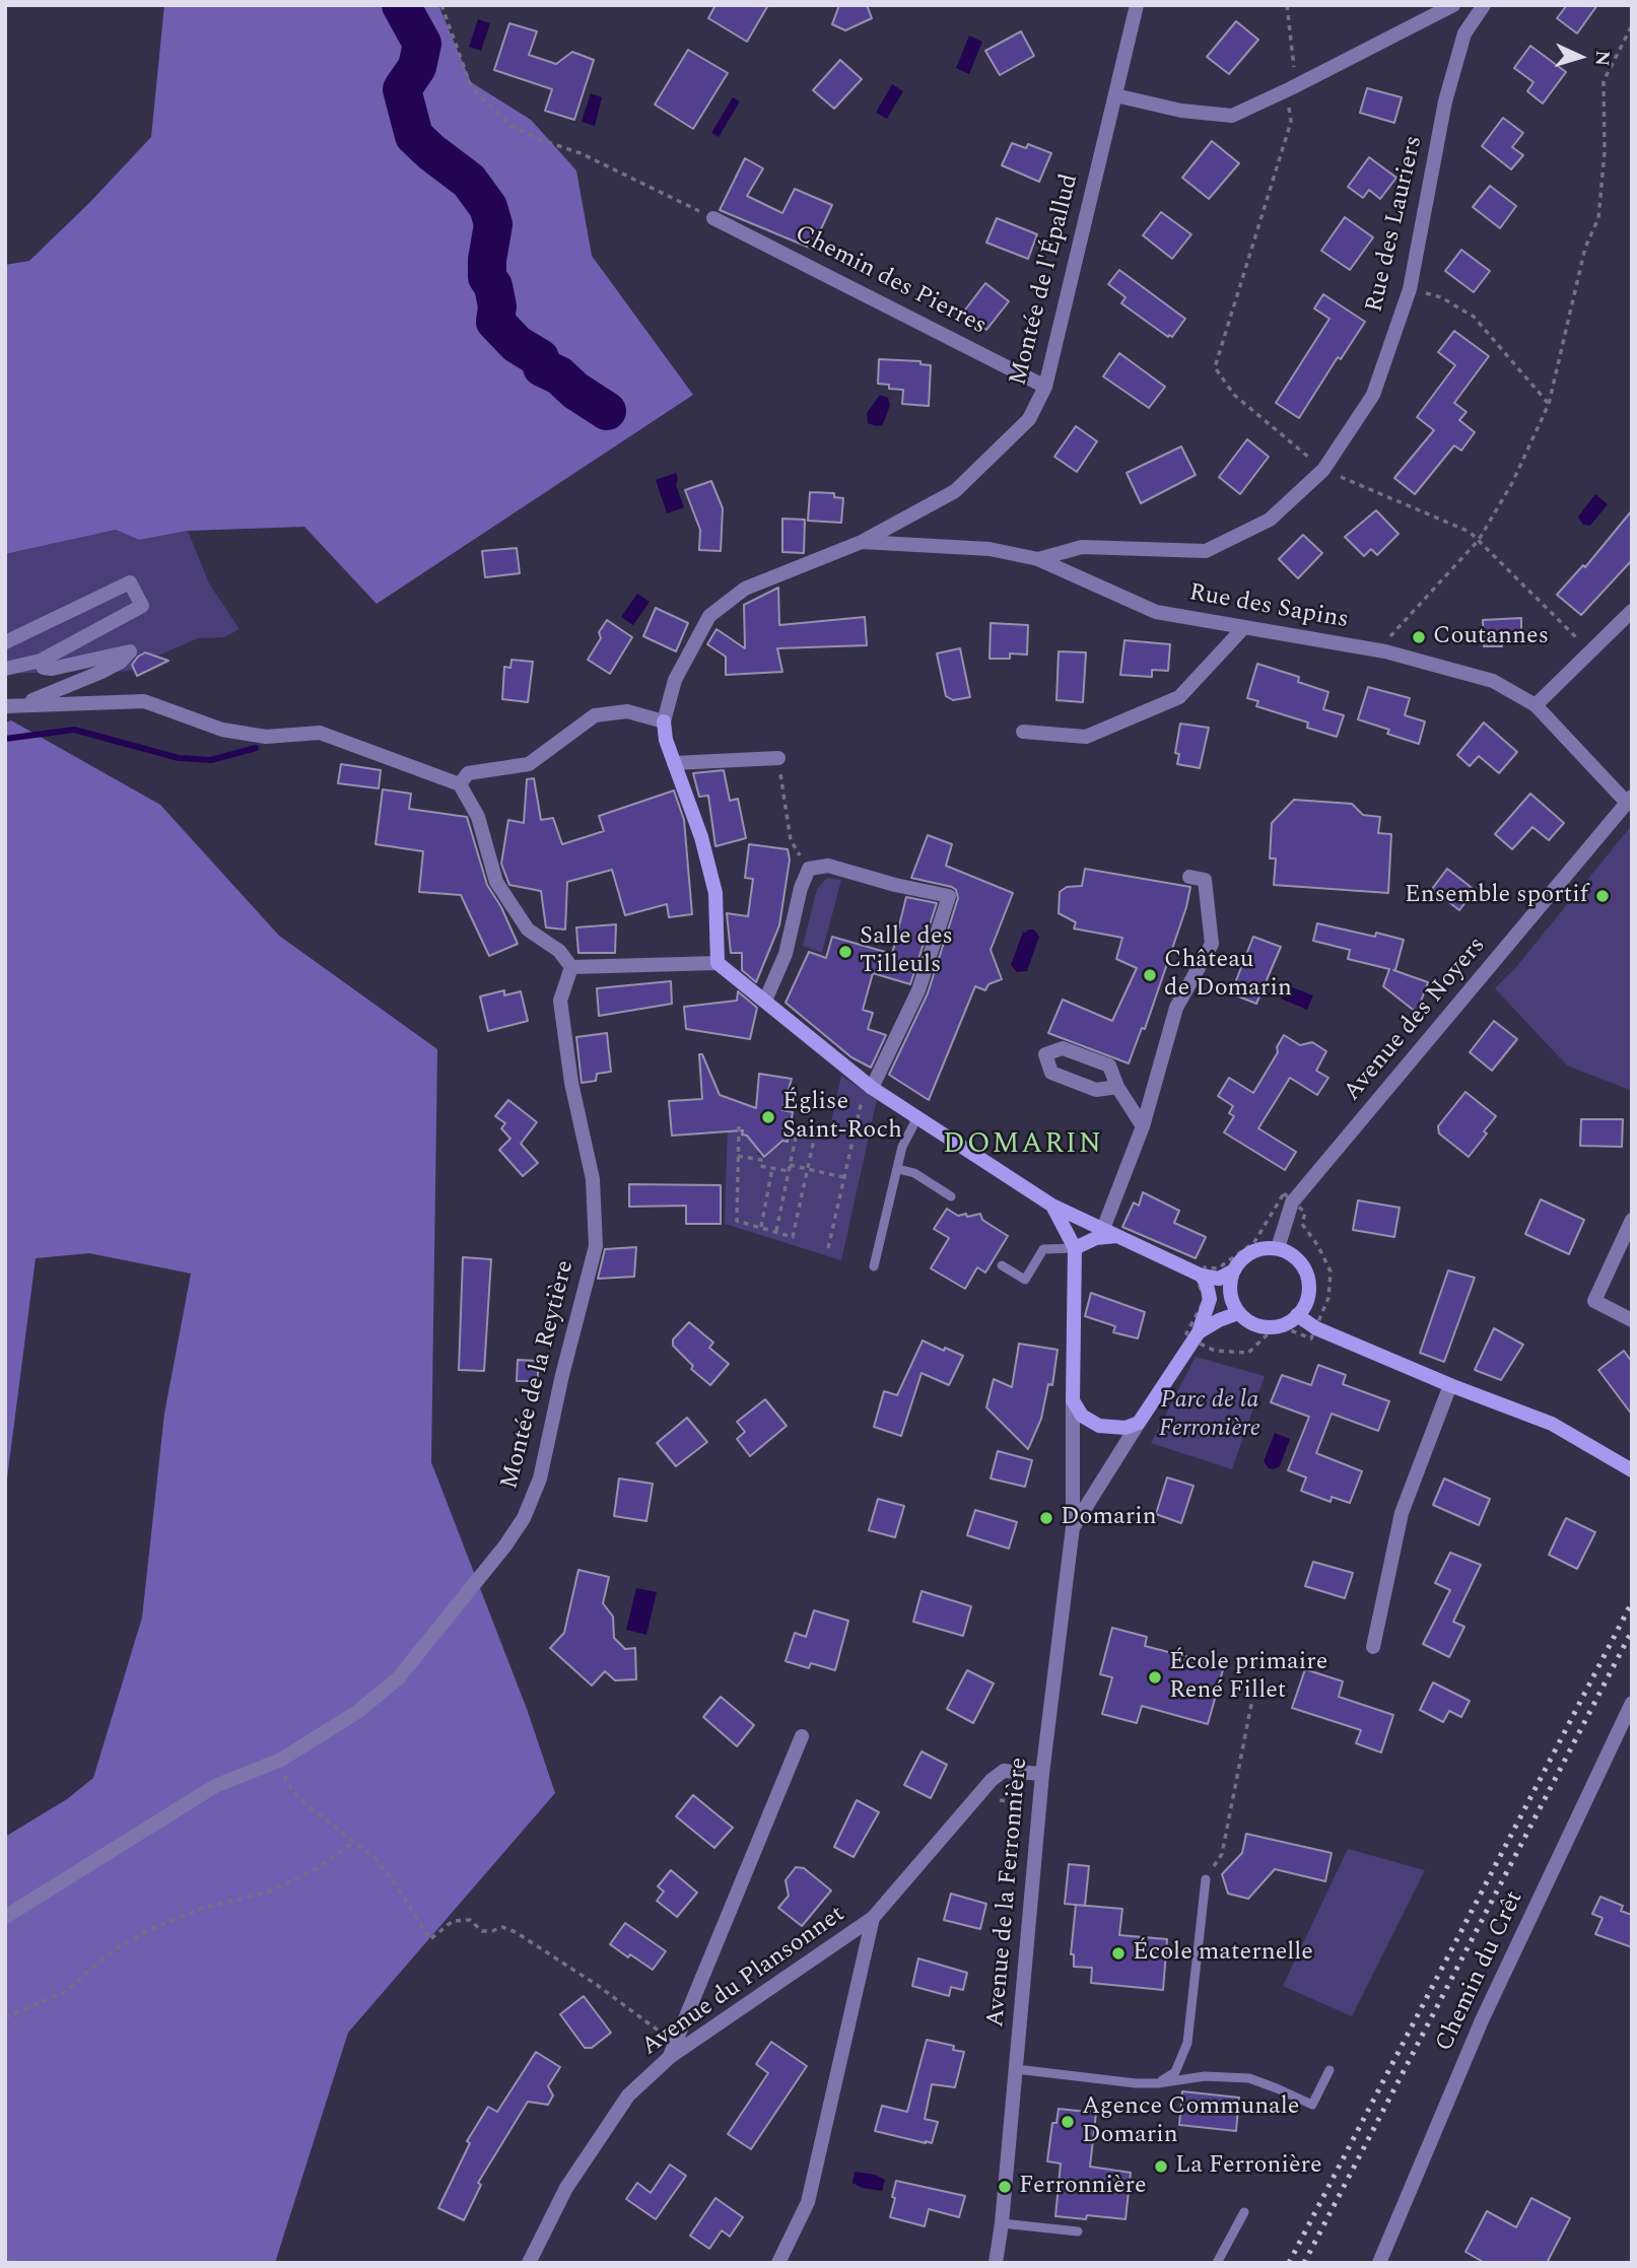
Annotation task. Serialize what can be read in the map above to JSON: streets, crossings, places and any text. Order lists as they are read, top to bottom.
{
  "streets": {
    "street": [
      "Rue des Lauriers",
      "Montée de l'Épallud",
      "Chemin des Pierres",
      "Rue des Sapins",
      "Avenue des Noyers",
      "Montée de la Reytière",
      "Avenue de la Ferronnière",
      "Chemin du Crêt",
      "Avenue du Plansonnet"
    ]
  },
  "crossings": [
    ["Rue des Lauriers", "Rue des Sapins"],
    ["Montée de l'Épallud", "Chemin des Pierres"],
    ["Montée de l'Épallud", "Rue des Sapins"],
    ["Rue des Sapins", "Avenue des Noyers"],
    ["Avenue des Noyers", "Avenue de la Ferronnière"],
    ["Avenue de la Ferronnière", "Avenue du Plansonnet"]
  ],
  "districts": ["DOMARIN"],
  "parks": ["Parc de la Ferronière"],
  "places": [
    "Coutannes",
    "Ensemble sportif",
    "Salle des Tilleuls",
    "Château de Domarin",
    "Église Saint-Roch",
    "Domarin",
    "École primaire René Fillet",
    "École maternelle",
    "Agence Communale Domarin",
    "La Ferronière",
    "Ferronnière"
  ],
  "north": "right"
}
